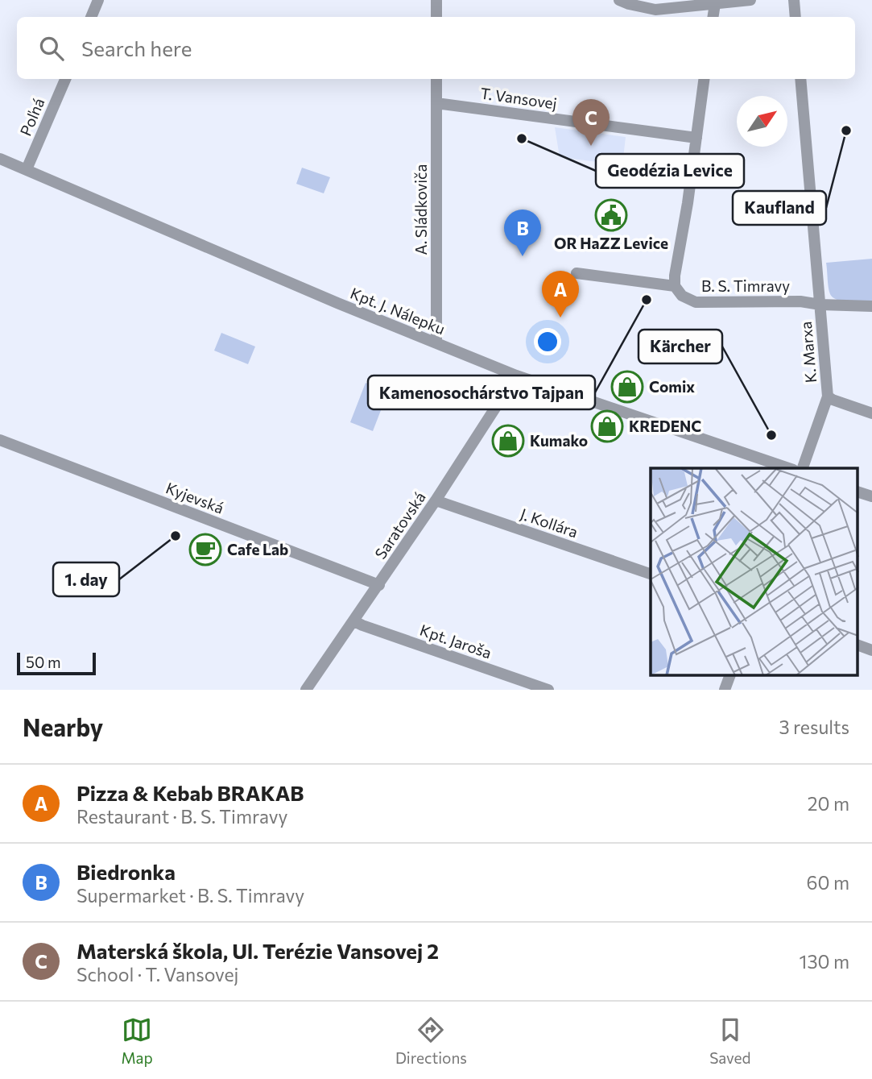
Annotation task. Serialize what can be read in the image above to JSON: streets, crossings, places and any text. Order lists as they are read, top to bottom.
{
  "streets": {
    "street": [
      "T. Vansovej",
      "Poľná",
      "A. Sládkoviča",
      "B. S. Timravy",
      "Kpt. J. Nálepku",
      "K. Marxa",
      "Kyjevská",
      "J. Kollára",
      "Saratovská",
      "Kpt. Jaroša"
    ]
  },
  "crossings": [
    ["T. Vansovej", "A. Sládkoviča"],
    ["Poľná", "Kpt. J. Nálepku"],
    ["A. Sládkoviča", "Kpt. J. Nálepku"],
    ["B. S. Timravy", "K. Marxa"],
    ["Kpt. J. Nálepku", "Saratovská"],
    ["Kyjevská", "Saratovská"],
    ["J. Kollára", "Saratovská"],
    ["Saratovská", "Kpt. Jaroša"]
  ],
  "places": {
    "other": [
      "Kaufland",
      "Geodézia Levice",
      "Kamenosochárstvo Tajpan",
      "Kärcher",
      "1. day"
    ],
    "public building": ["OR HaZZ Levice"],
    "shop": ["Comix", "KREDENC", "Kumako"],
    "cafe": ["Cafe Lab"]
  },
  "scale_bar": "50 m",
  "north": "top right",
  "page": {
    "search": "Search here",
    "pins": ["C", "B", "A"],
    "scale": "50 m",
    "heading": ["Nearby", "3 results"],
    "list": [
      {
        "mark": "A",
        "name": "Pizza & Kebab BRAKAB",
        "note": "Restaurant · B. S. Timravy",
        "value": "20 m"
      },
      {
        "mark": "B",
        "name": "Biedronka",
        "note": "Supermarket · B. S. Timravy",
        "value": "60 m"
      },
      {
        "mark": "C",
        "name": "Materská škola, Ul. Terézie Vansovej 2",
        "note": "School · T. Vansovej",
        "value": "130 m"
      }
    ],
    "nav": ["Map", "Directions", "Saved"]
  }
}
